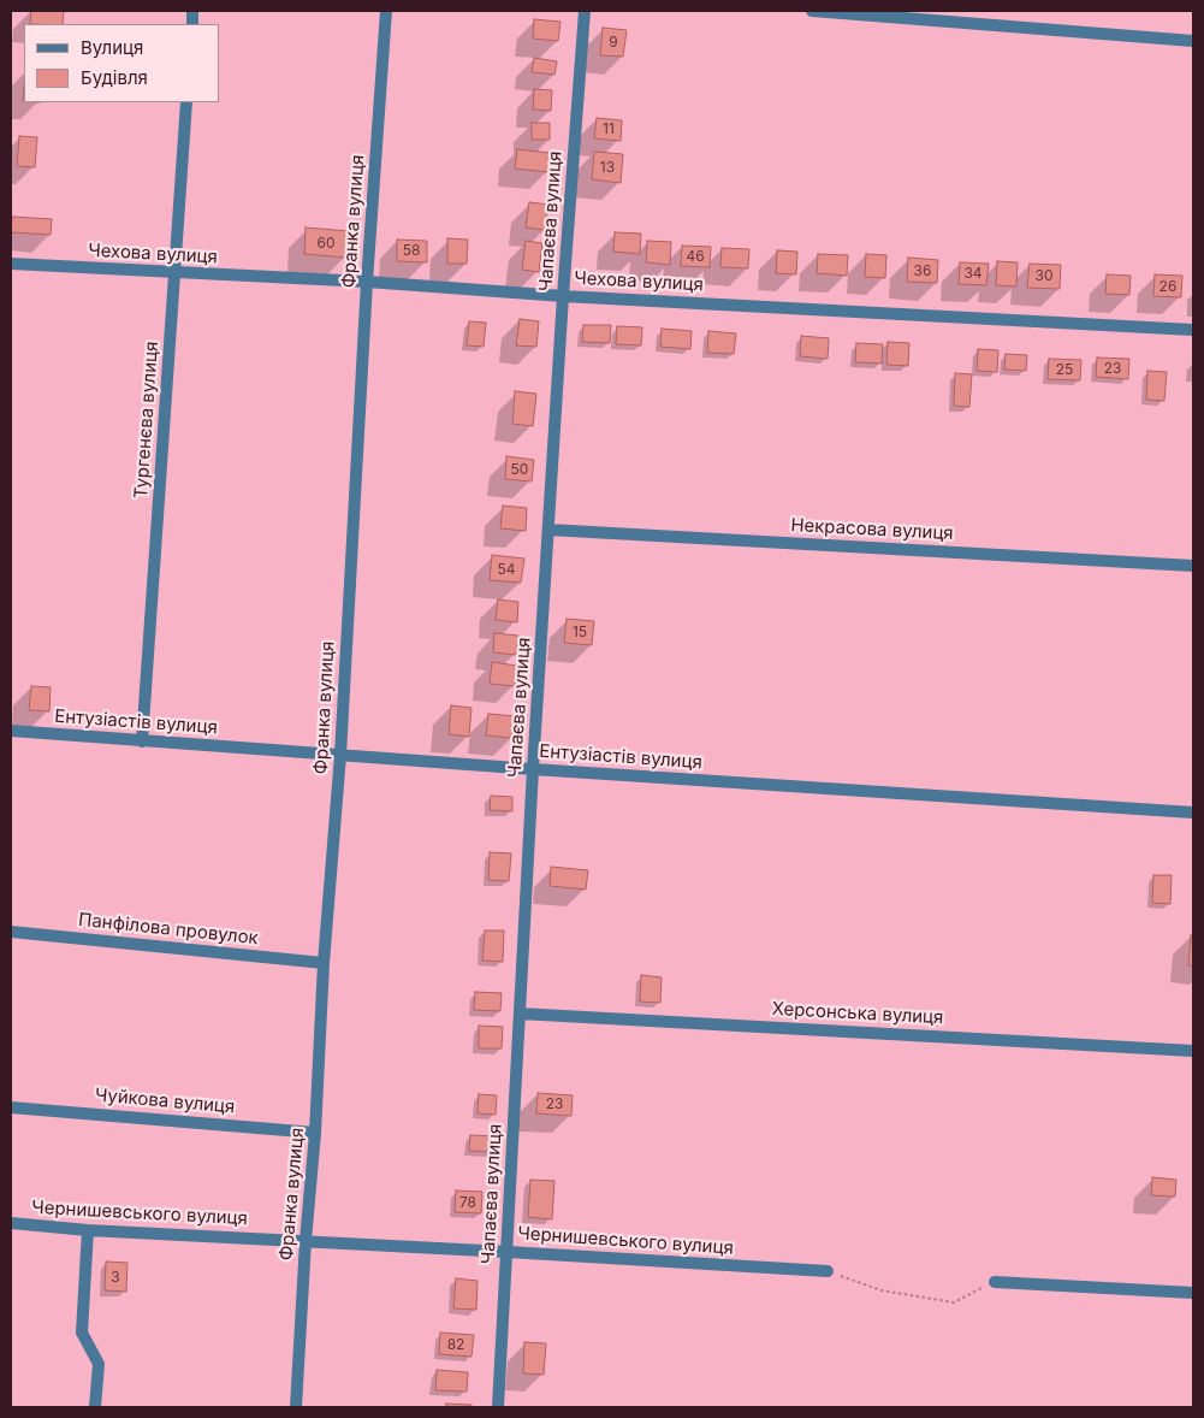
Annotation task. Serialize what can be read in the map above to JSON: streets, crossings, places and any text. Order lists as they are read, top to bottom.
{
  "streets": {
    "street": [
      "Франка вулиця",
      "Чапаєва вулиця",
      "Чехова вулиця",
      "Тургенєва вулиця",
      "Некрасова вулиця",
      "Ентузіастів вулиця",
      "Панфілова провулок",
      "Херсонська вулиця",
      "Чуйкова вулиця",
      "Чернишевського вулиця"
    ]
  },
  "crossings": [
    ["Франка вулиця", "Чехова вулиця"],
    ["Франка вулиця", "Ентузіастів вулиця"],
    ["Франка вулиця", "Панфілова провулок"],
    ["Франка вулиця", "Чуйкова вулиця"],
    ["Франка вулиця", "Чернишевського вулиця"],
    ["Чапаєва вулиця", "Чехова вулиця"],
    ["Чапаєва вулиця", "Некрасова вулиця"],
    ["Чапаєва вулиця", "Ентузіастів вулиця"],
    ["Чапаєва вулиця", "Херсонська вулиця"],
    ["Чапаєва вулиця", "Чернишевського вулиця"],
    ["Чехова вулиця", "Тургенєва вулиця"],
    ["Тургенєва вулиця", "Ентузіастів вулиця"]
  ],
  "house_numbers": [
    "9",
    "11",
    "13",
    "60",
    "58",
    "46",
    "36",
    "34",
    "30",
    "26",
    "23",
    "25",
    "50",
    "54",
    "15",
    "23",
    "78",
    "3",
    "82"
  ],
  "legend": ["Вулиця", "Будівля"]
}
